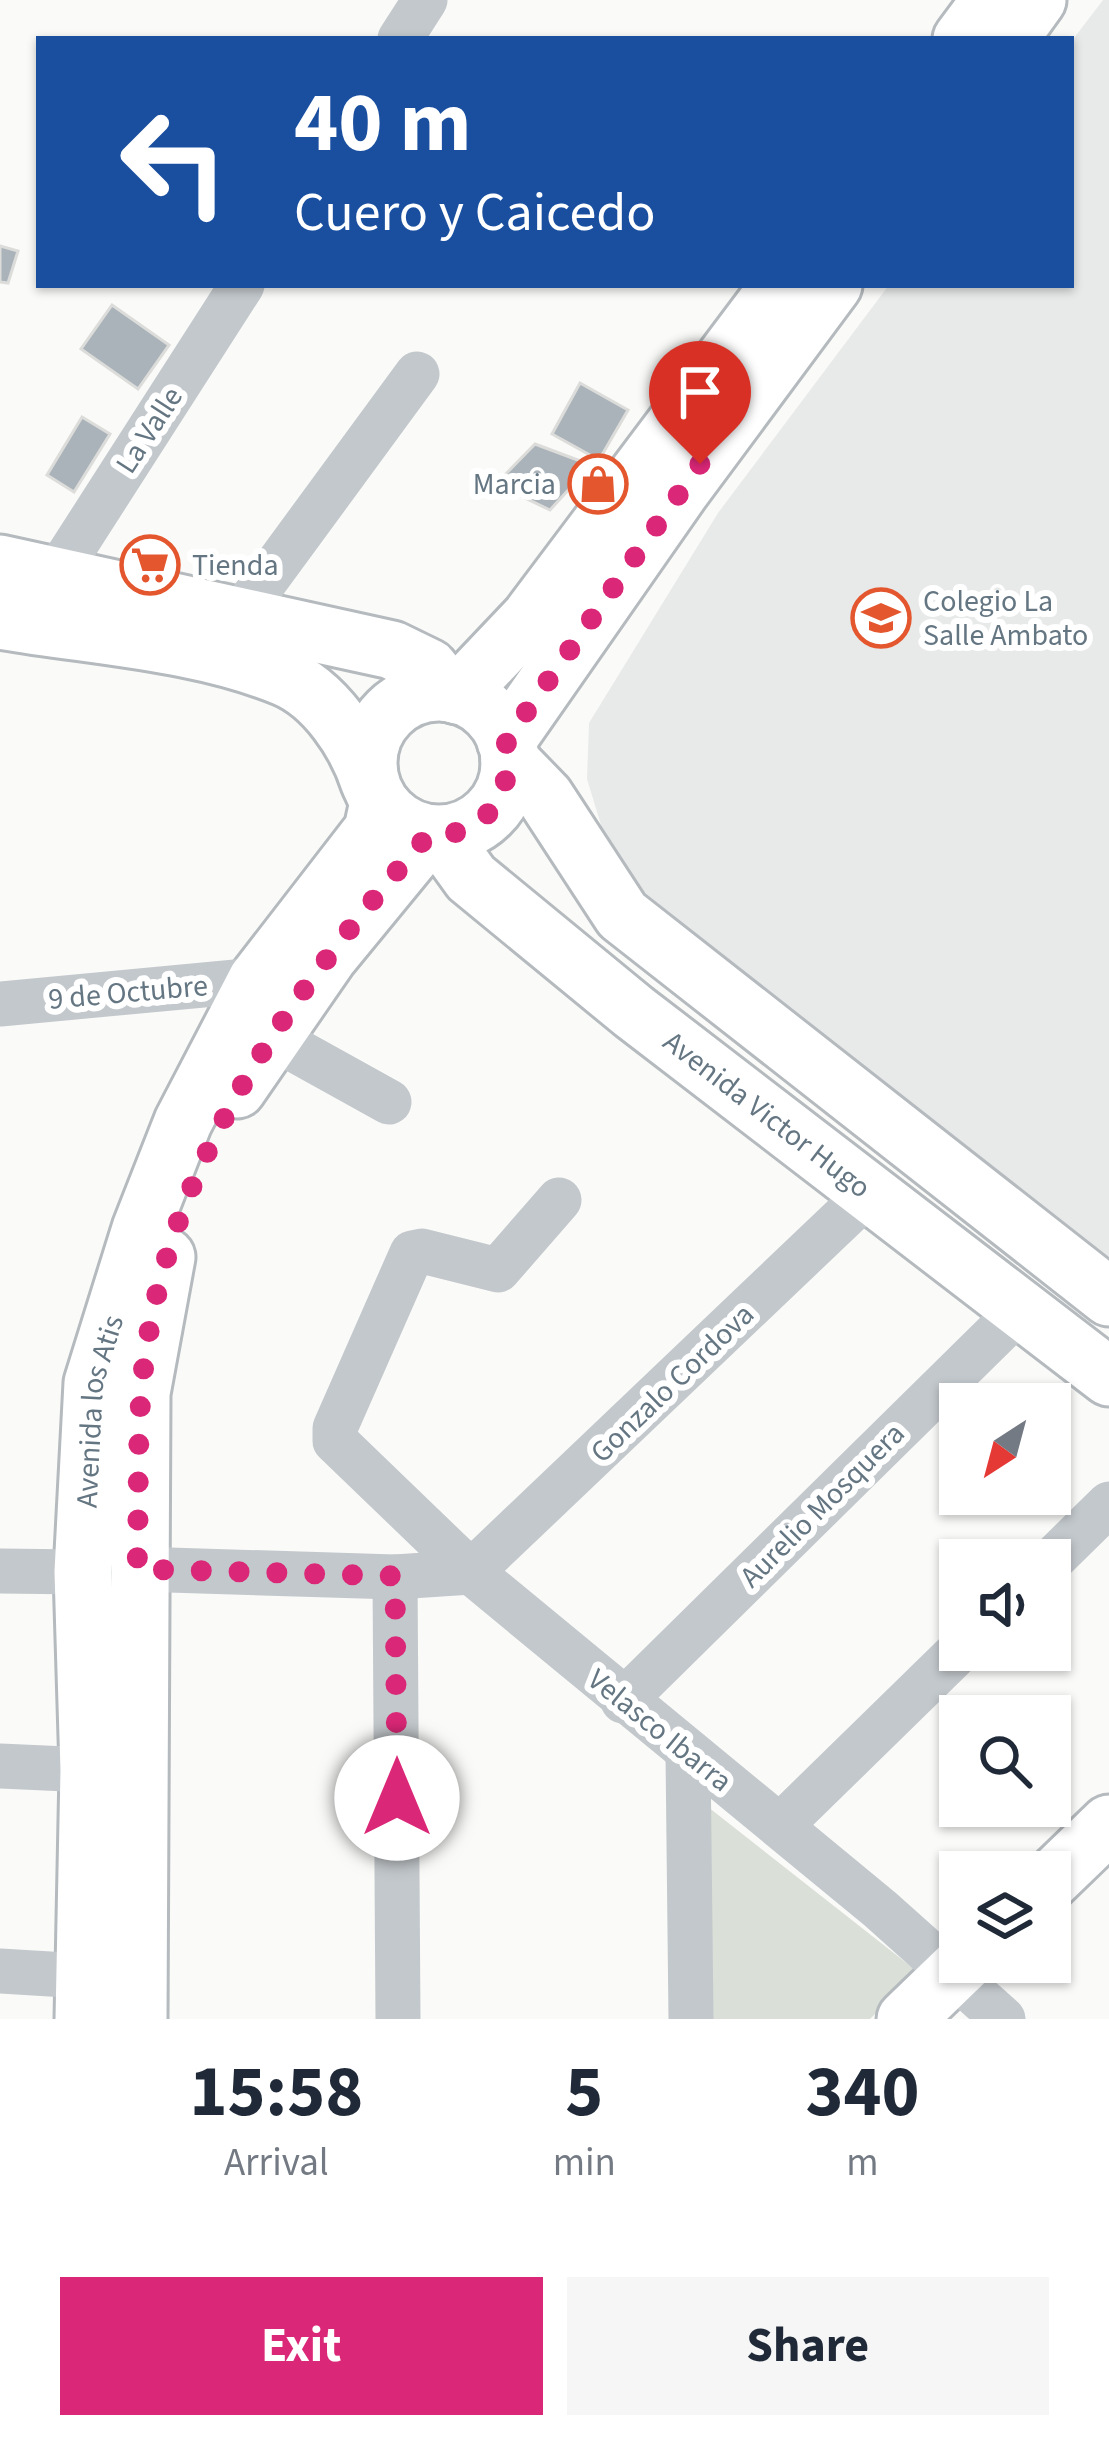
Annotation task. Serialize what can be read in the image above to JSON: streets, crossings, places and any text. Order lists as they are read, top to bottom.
{
  "streets": {
    "main road": ["Avenida Victor Hugo", "Avenida los Atis"],
    "street": [
      "La Valle",
      "9 de Octubre",
      "Gonzalo Cordova",
      "Aurelio Mosquera",
      "Velasco Ibarra"
    ]
  },
  "crossings": [
    ["9 de Octubre", "Avenida los Atis"],
    ["Avenida Victor Hugo", "Gonzalo Cordova"],
    ["Avenida Victor Hugo", "Avenida los Atis"],
    ["Avenida Victor Hugo", "Aurelio Mosquera"],
    ["Gonzalo Cordova", "Velasco Ibarra"],
    ["Aurelio Mosquera", "Velasco Ibarra"]
  ],
  "places": {
    "shop": ["Marcia"],
    "supermarket": ["Tienda"],
    "school or university": ["Colegio La Salle Ambato"]
  },
  "north": "bottom left",
  "page": {
    "turn": ["40 m", "Cuero y Caicedo"],
    "eta": [
      "15:58",
      "Arrival",
      "5",
      "min",
      "340",
      "m"
    ],
    "buttons": ["Exit", "Share"]
  }
}
